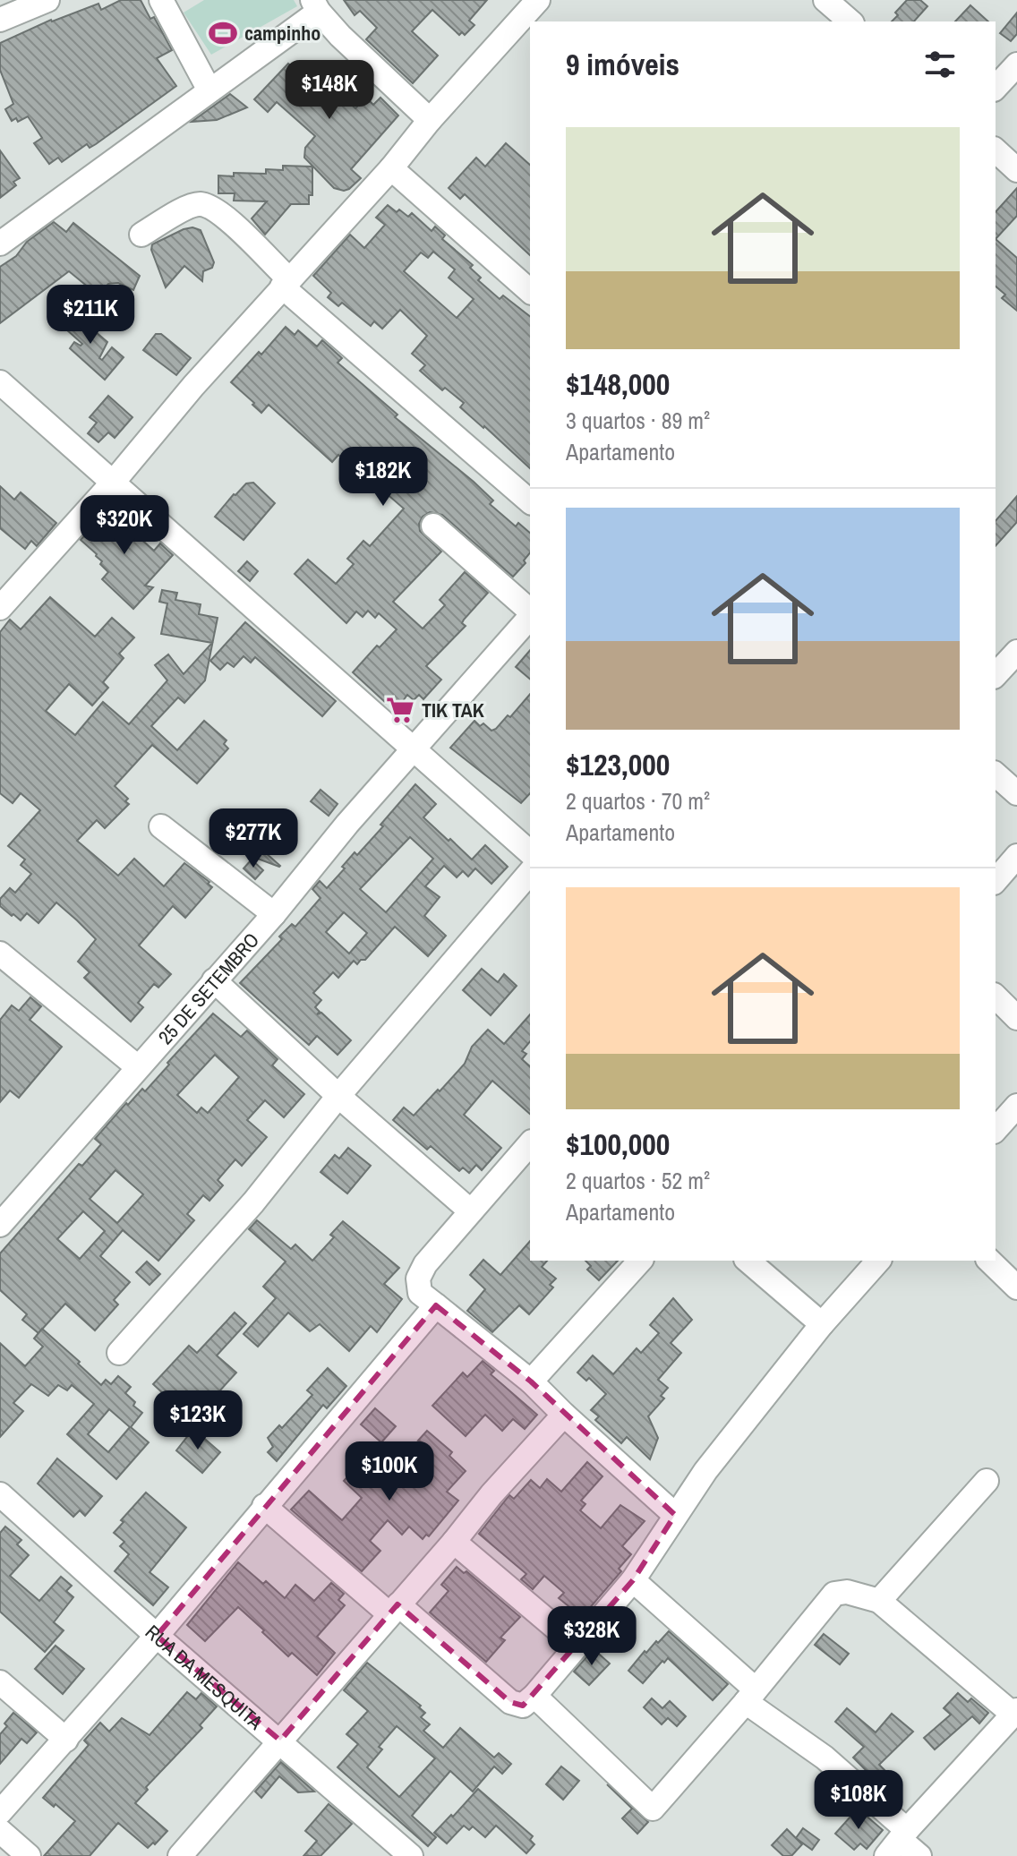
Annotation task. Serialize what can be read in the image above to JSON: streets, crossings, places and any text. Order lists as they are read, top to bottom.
{
  "streets": {
    "street": ["25 DE SETEMBRO", "RUA DA MESQUITA"]
  },
  "places": {
    "sports": ["campinho"],
    "supermarket": ["TIK TAK"]
  },
  "page": {
    "heading": "9 imóveis",
    "price": [
      "$148K",
      "$211K",
      "$182K",
      "$320K",
      "$277K",
      "$123K",
      "$100K",
      "$328K",
      "$108K"
    ],
    "list": [
      {
        "name": "$148,000",
        "note": "3 quartos · 89 m² · Apartamento"
      },
      {
        "name": "$123,000",
        "note": "2 quartos · 70 m² · Apartamento"
      },
      {
        "name": "$100,000",
        "note": "2 quartos · 52 m² · Apartamento"
      }
    ]
  }
}
